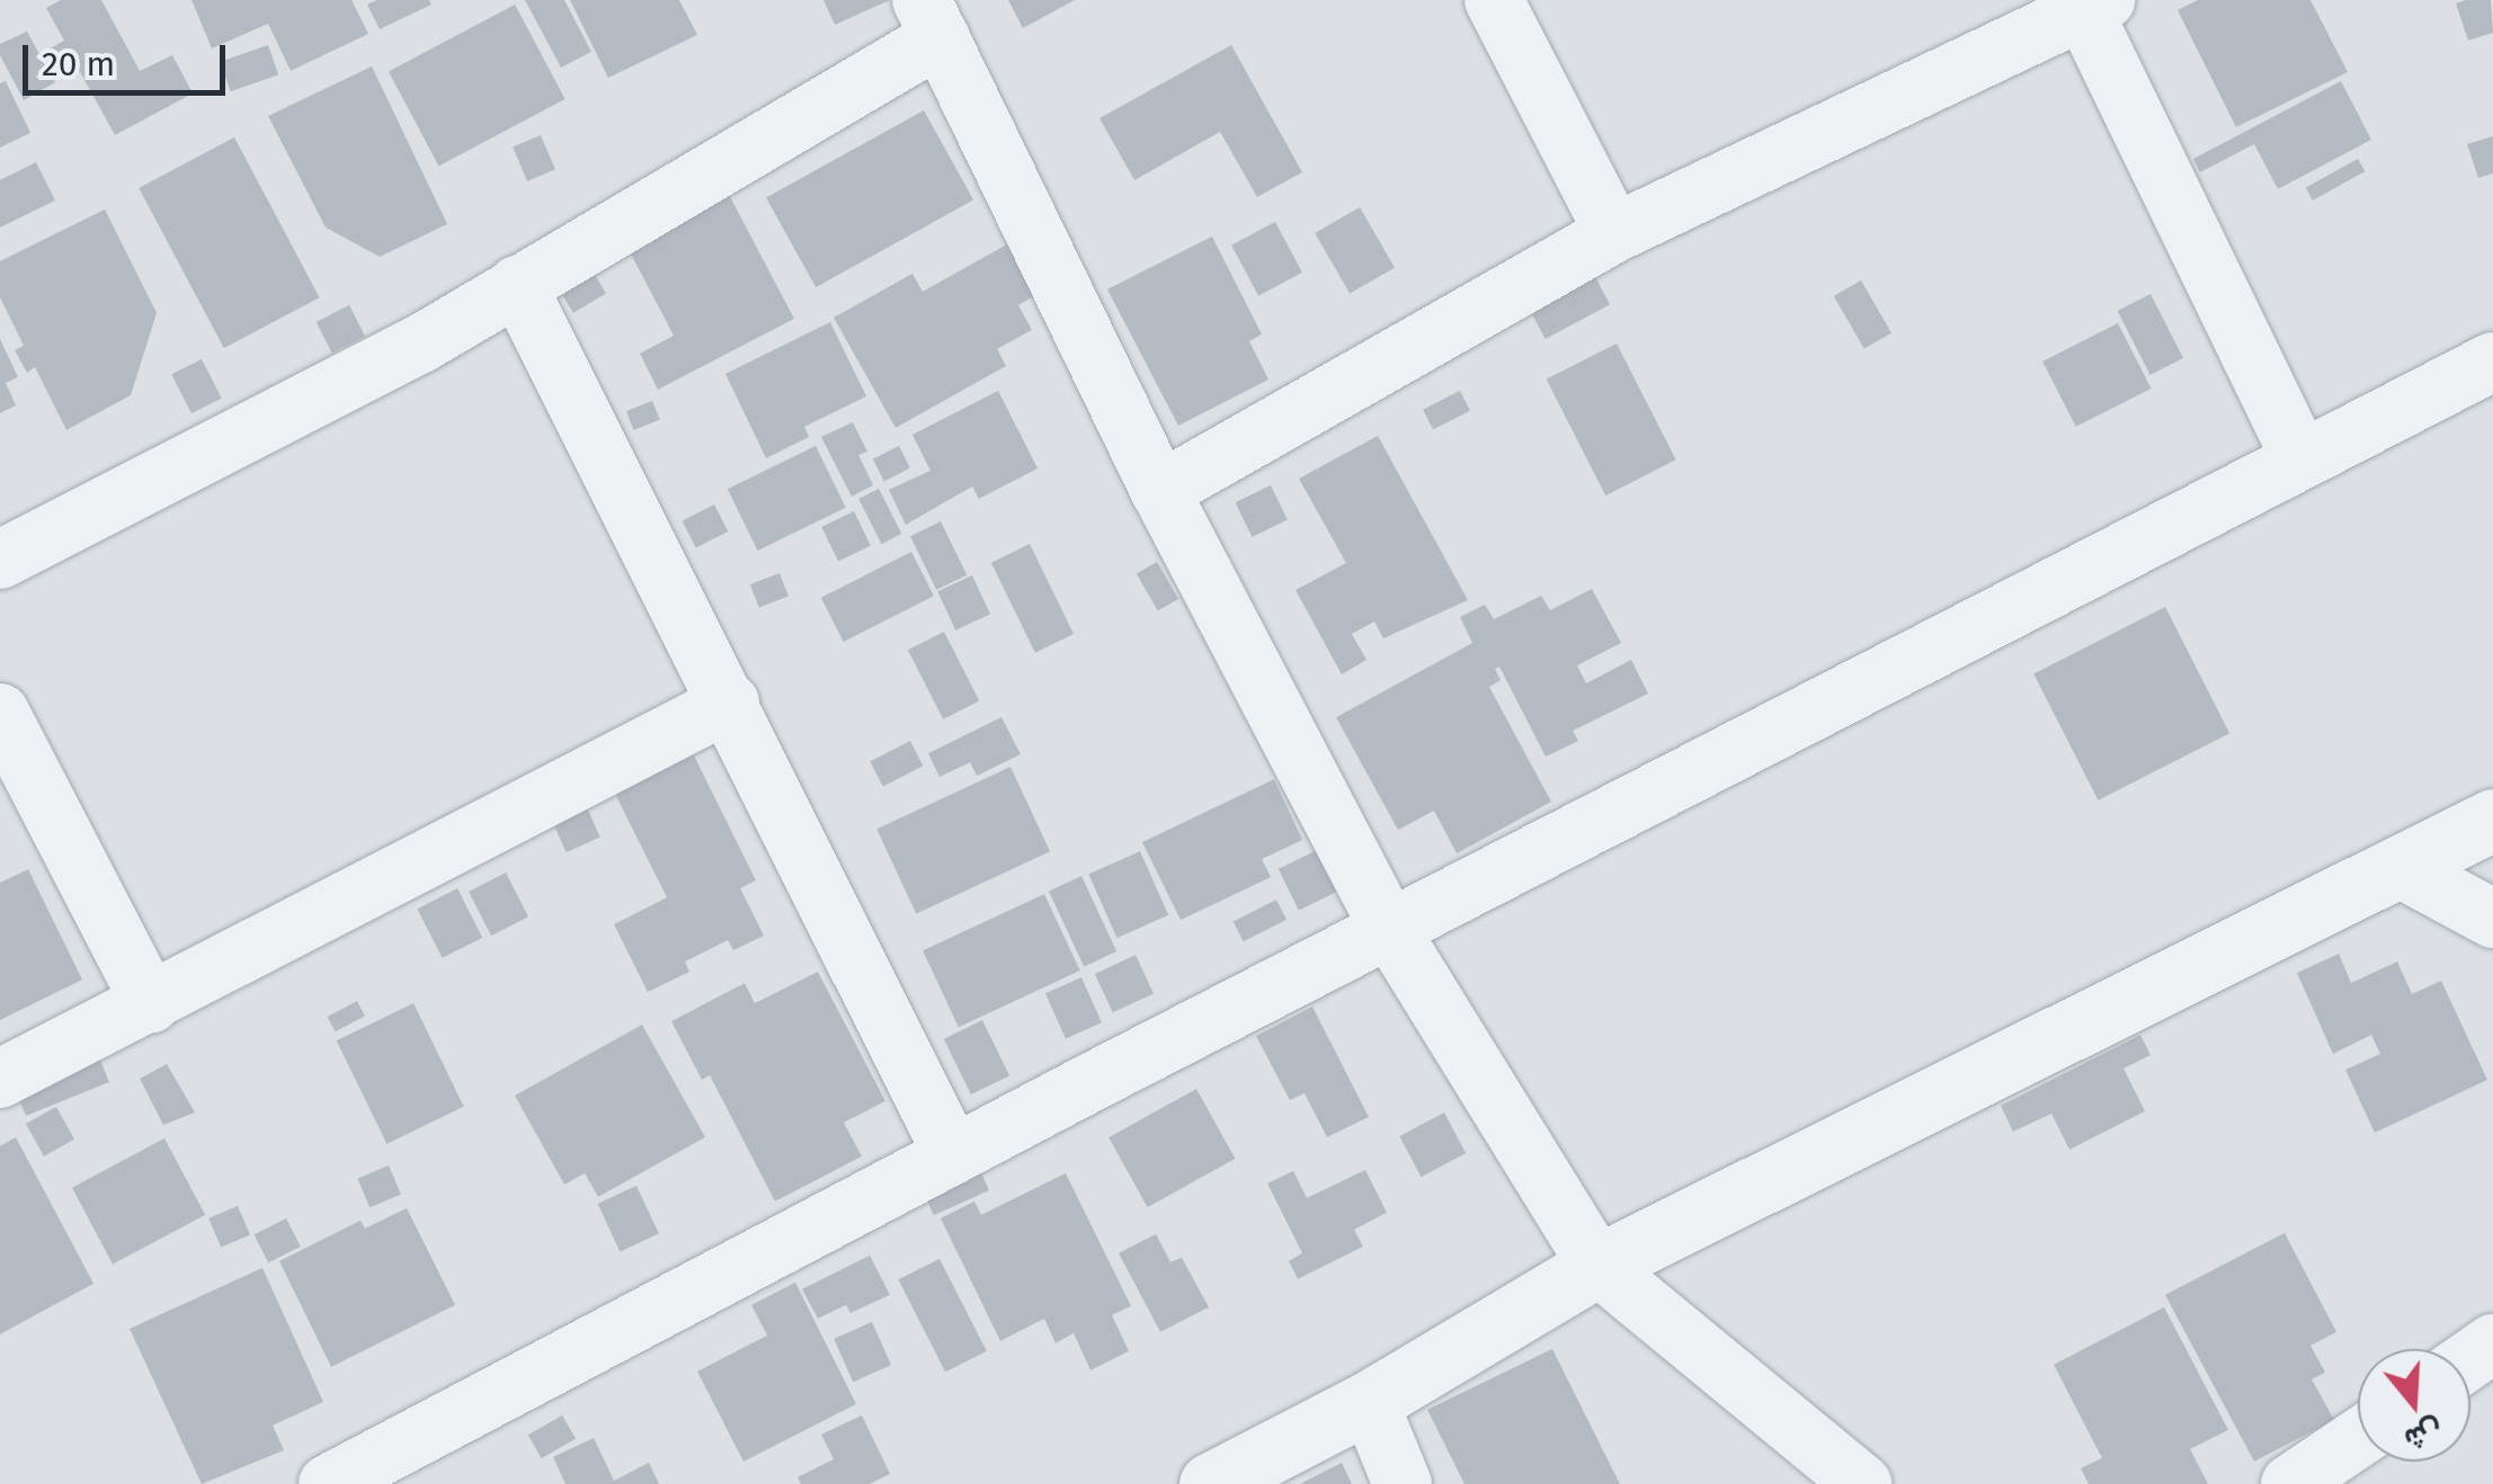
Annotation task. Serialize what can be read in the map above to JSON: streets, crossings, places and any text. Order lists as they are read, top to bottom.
{
  "scale_bar": "20 m",
  "north": "bottom"
}
